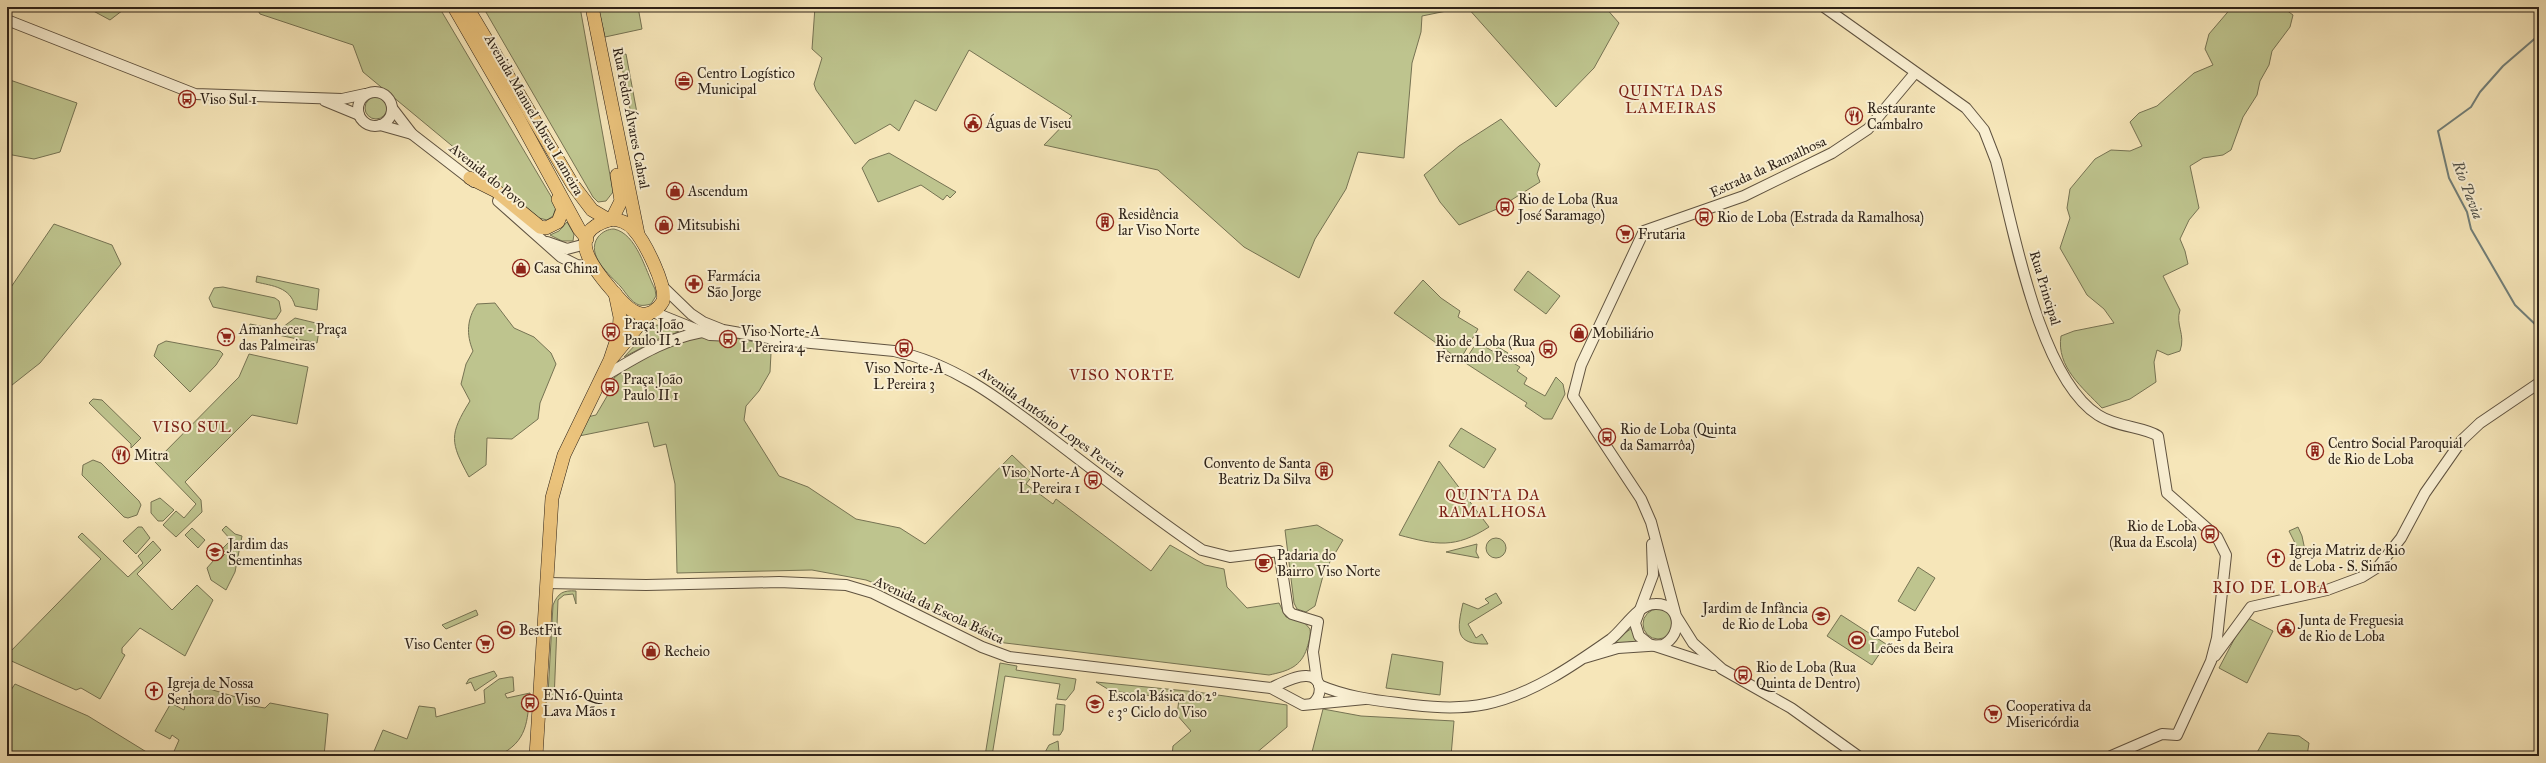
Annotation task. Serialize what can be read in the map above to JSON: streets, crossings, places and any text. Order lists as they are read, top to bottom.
{
  "streets": {
    "main road": ["Avenida Manuel Abreu Lameira", "Rua Pedro Álvares Cabral"],
    "street": [
      "Estrada da Ramalhosa",
      "Avenida do Povo",
      "Rua Principal",
      "Avenida António Lopes Pereira",
      "Avenida da Escola Básica"
    ]
  },
  "crossings": [
    ["Avenida Manuel Abreu Lameira", "Rua Pedro Álvares Cabral"],
    ["Avenida Manuel Abreu Lameira", "Avenida do Povo"],
    ["Estrada da Ramalhosa", "Rua Principal"],
    ["Estrada da Ramalhosa", "Avenida da Escola Básica"]
  ],
  "districts": [
    "QUINTA DAS LAMEIRAS",
    "VISO NORTE",
    "VISO SUL",
    "QUINTA DA RAMALHOSA",
    "RIO DE LOBA"
  ],
  "water": ["Rio Pavia"],
  "places": {
    "office": ["Centro Logístico Municipal"],
    "bus stop": [
      "Viso Sul 1",
      "Rio de Loba (Rua José Saramago)",
      "Rio de Loba (Estrada da Ramalhosa)",
      "Praça João Paulo II 2",
      "Viso Norte-A L Pereira 4",
      "Viso Norte-A L Pereira 3",
      "Rio de Loba (Rua Fernando Pessoa)",
      "Praça João Paulo II 1",
      "Rio de Loba (Quinta da Samarrôa)",
      "Viso Norte-A L Pereira 1",
      "Rio de Loba (Rua da Escola)",
      "Rio de Loba (Rua Quinta de Dentro)",
      "EN16-Quinta Lava Mãos 1"
    ],
    "restaurant": ["Restaurante Cambalro", "Mitra"],
    "public building": ["Águas de Viseu", "Junta de Freguesia de Rio de Loba"],
    "shop": [
      "Ascendum",
      "Mitsubishi",
      "Casa China",
      "Mobiliário",
      "Recheio"
    ],
    "building": ["Residência lar Viso Norte", "Centro Social Paroquial de Rio de Loba", "Convento de Santa Beatriz Da Silva"],
    "supermarket": [
      "Frutaria",
      "Amanhecer - Praça das Palmeiras",
      "Viso Center",
      "Cooperativa da Misericórdia"
    ],
    "pharmacy": ["Farmácia São Jorge"],
    "school or university": ["Jardim das Sementinhas", "Jardim de Infância de Rio de Loba", "Escola Básica do 2º e 3º Ciclo do Viso"],
    "church": ["Igreja Matriz de Rio de Loba - S. Simão", "Igreja de Nossa Senhora do Viso"],
    "cafe": ["Padaria do Bairro Viso Norte"],
    "sports": ["BestFit", "Campo Futebol Leões da Beira"]
  }
}
